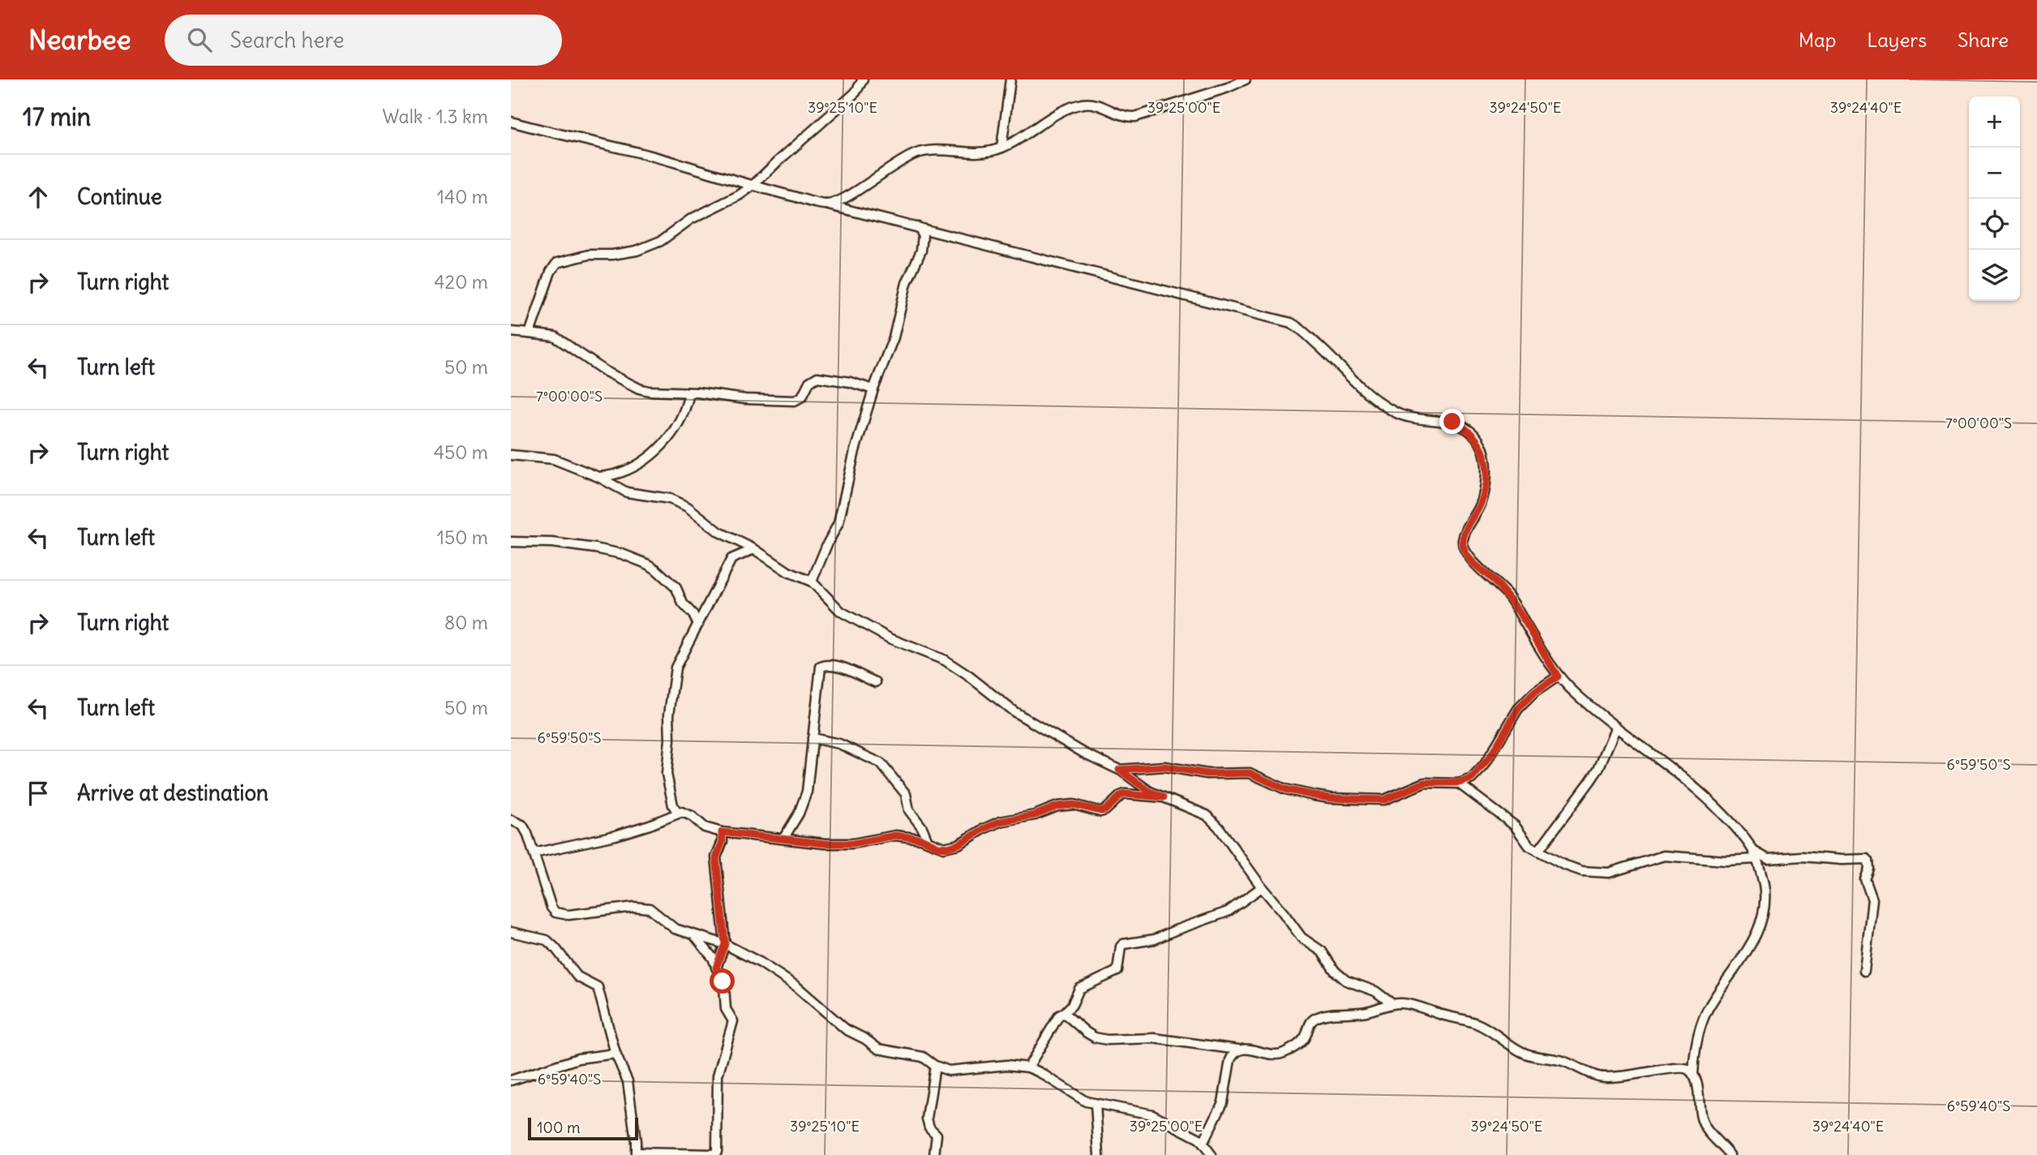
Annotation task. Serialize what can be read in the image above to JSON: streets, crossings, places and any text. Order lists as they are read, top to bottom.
{
  "scale_bar": "100 m",
  "page": {
    "header": "Nearbee",
    "search": "Search here",
    "nav": ["Map", "Layers", "Share"],
    "heading": ["17 min", "Walk · 1.3 km"],
    "map_buttons": ["+", "−"],
    "list": [
      ["Continue", "140 m"],
      ["Turn right", "420 m"],
      ["Turn left", "50 m"],
      ["Turn right", "450 m"],
      ["Turn left", "150 m"],
      ["Turn right", "80 m"],
      ["Turn left", "50 m"],
      "Arrive at destination"
    ],
    "scale": "100 m"
  },
  "coordinates": [
    "39°25'10\"E",
    "39°25'00\"E",
    "39°24'50\"E",
    "39°24'40\"E",
    "7°00'00\"S",
    "6°59'50\"S",
    "6°59'40\"S"
  ]
}
